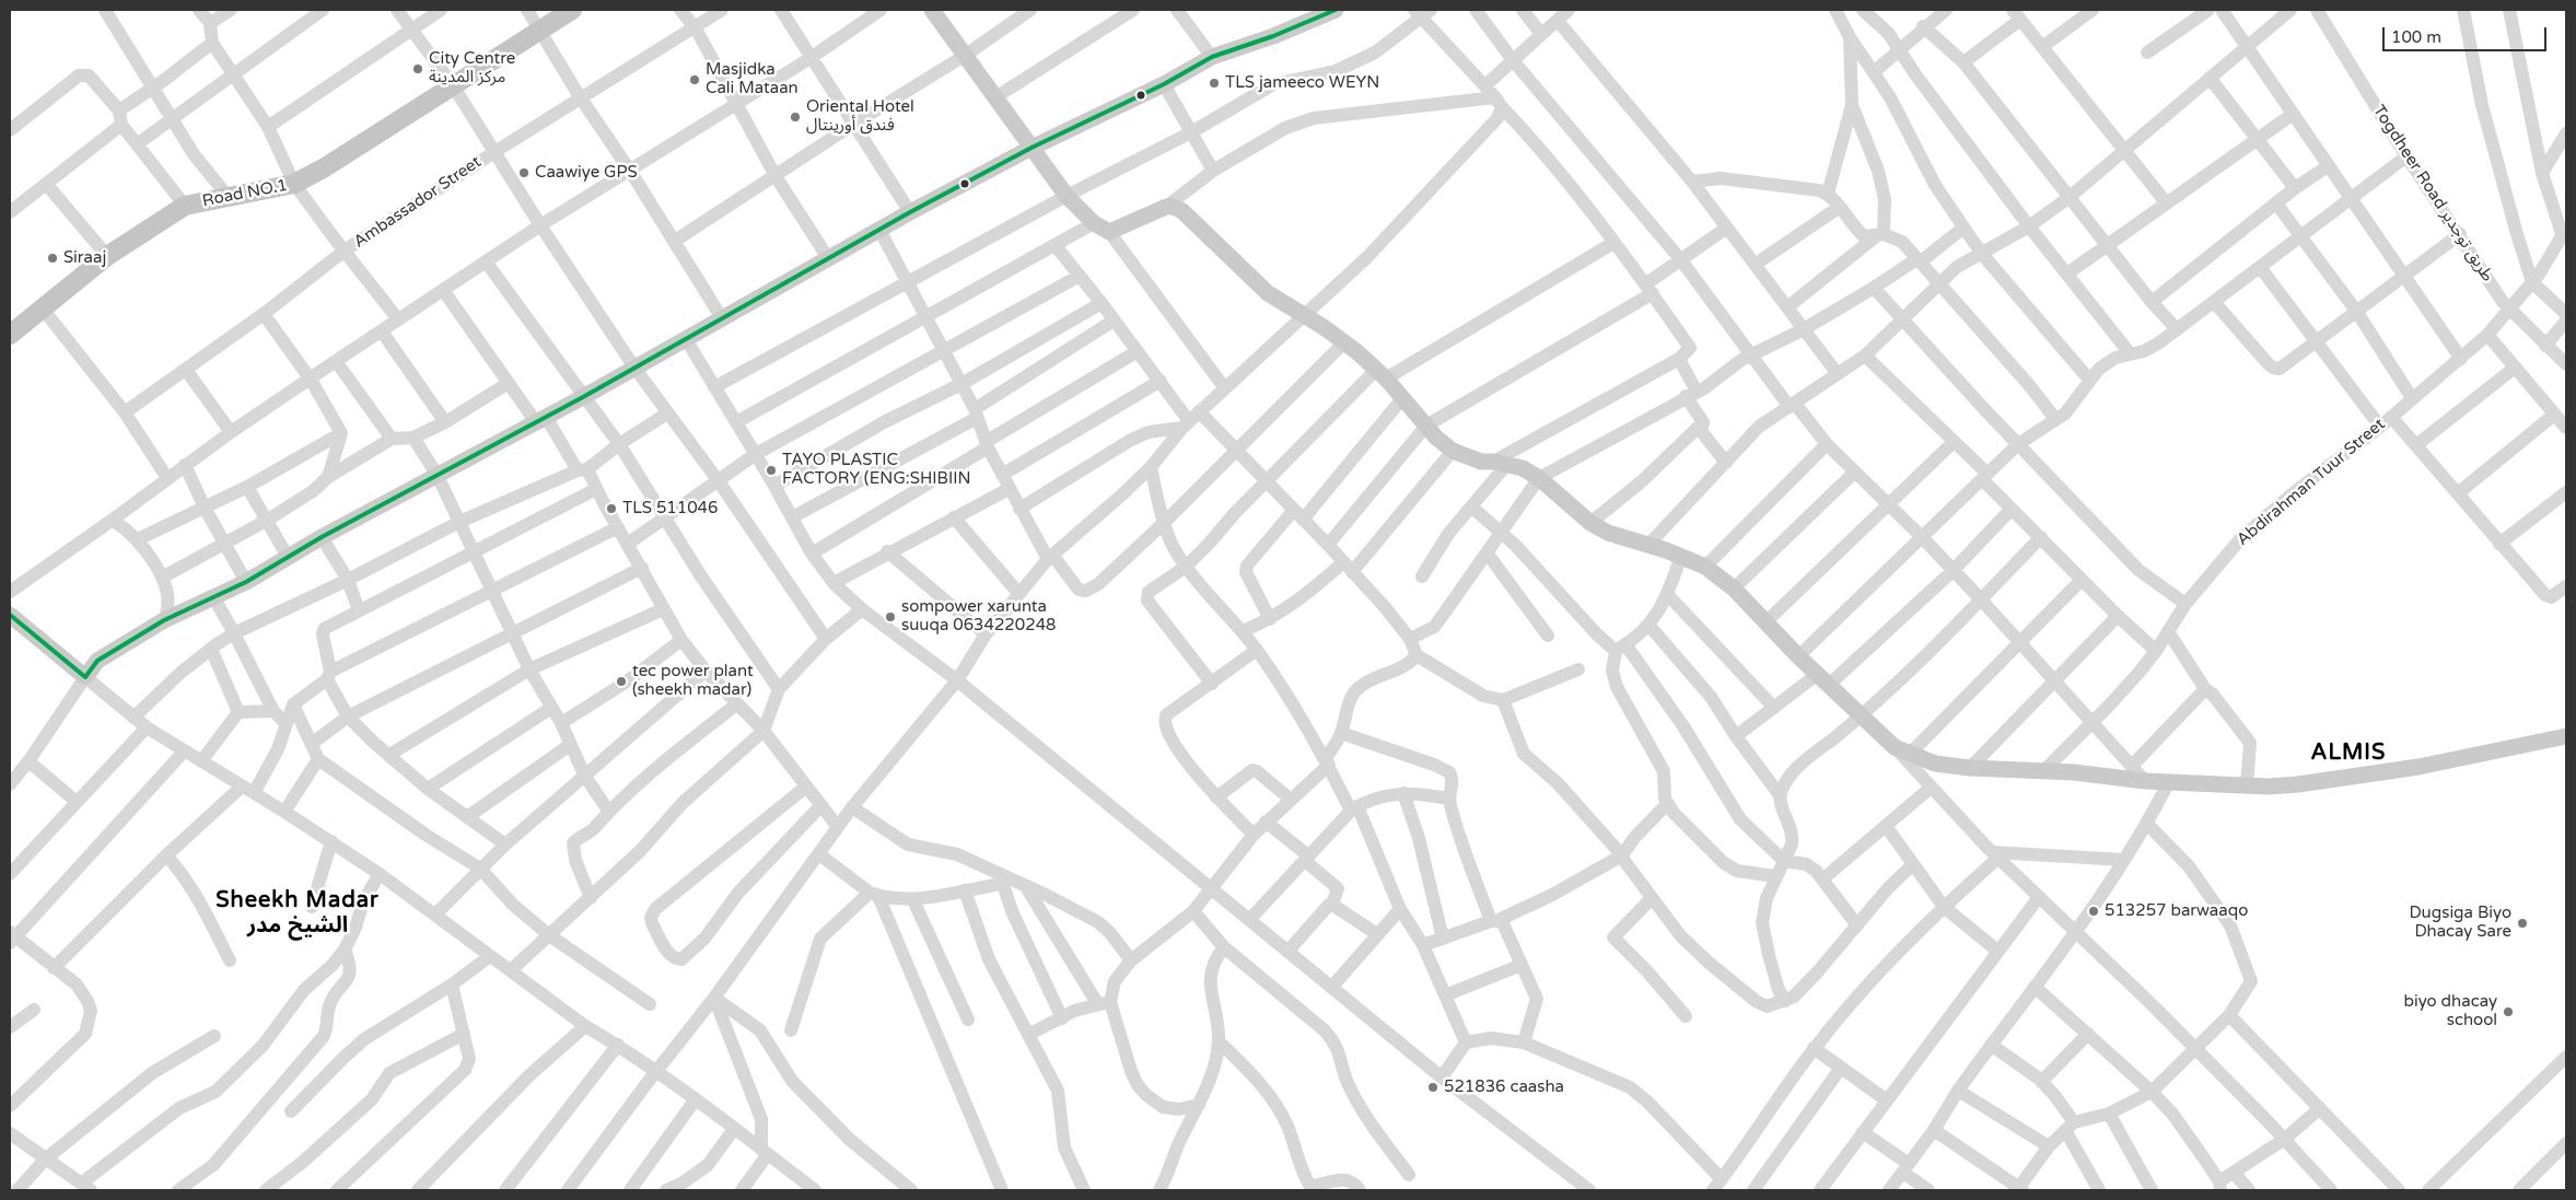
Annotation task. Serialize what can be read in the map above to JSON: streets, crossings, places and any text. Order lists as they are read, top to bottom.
{
  "streets": {
    "highway": ["Road NO.1"],
    "street": ["Togdheer Road طريق توجدير", "Ambassador Street", "Abdirahman Tuur Street"]
  },
  "crossings": [
    ["Togdheer Road طريق توجدير", "Abdirahman Tuur Street"]
  ],
  "districts": ["ALMIS", "Sheekh Madar الشيخ مدر"],
  "places": [
    "City Centre مركز المدينة",
    "Masjidka Cali Mataan",
    "TLS jameeco WEYN",
    "Oriental Hotel فندق أورينتال",
    "Caawiye GPS",
    "Siraaj",
    "TAYO PLASTIC FACTORY (ENG:SHIBIIN",
    "TLS 511046",
    "sompower xarunta suuqa 0634220248",
    "tec power plant (sheekh madar)",
    "513257 barwaaqo",
    "Dugsiga Biyo Dhacay Sare",
    "biyo dhacay school",
    "521836 caasha"
  ],
  "scale_bar": "100 m"
}
